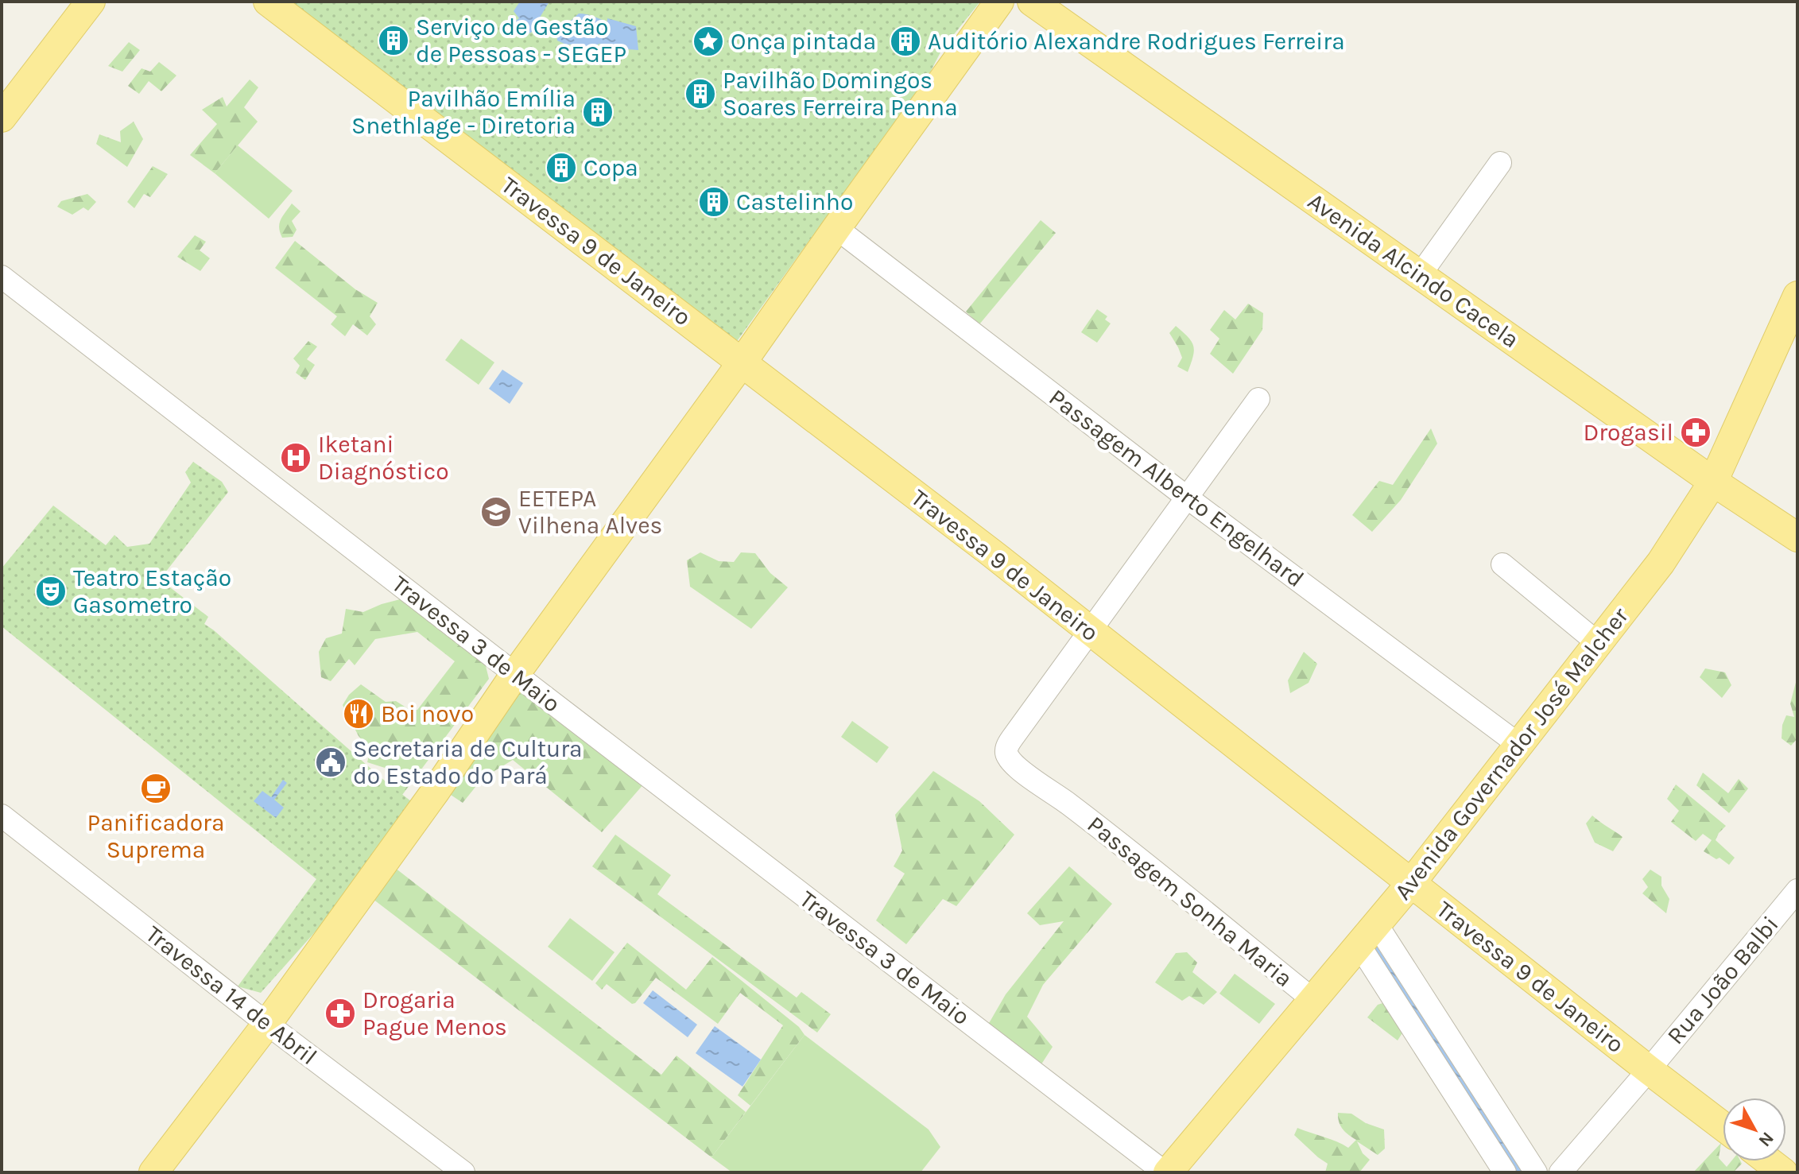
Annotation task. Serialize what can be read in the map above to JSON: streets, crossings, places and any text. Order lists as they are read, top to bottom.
{
  "streets": {
    "main road": ["Travessa 9 de Janeiro", "Avenida Alcindo Cacela", "Avenida Governador José Malcher"],
    "street": [
      "Passagem Alberto Engelhard",
      "Travessa 3 de Maio",
      "Passagem Sonha Maria",
      "Rua João Balbi",
      "Travessa 14 de Abril"
    ]
  },
  "crossings": [
    ["Travessa 9 de Janeiro", "Avenida Governador José Malcher"],
    ["Travessa 9 de Janeiro", "Passagem Sonha Maria"],
    ["Travessa 9 de Janeiro", "Rua João Balbi"],
    ["Avenida Alcindo Cacela", "Avenida Governador José Malcher"],
    ["Passagem Alberto Engelhard", "Avenida Governador José Malcher"],
    ["Travessa 3 de Maio", "Avenida Governador José Malcher"],
    ["Avenida Governador José Malcher", "Passagem Sonha Maria"]
  ],
  "places": {
    "building": [
      "Serviço de Gestão de Pessoas - SEGEP",
      "Auditório Alexandre Rodrigues Ferreira",
      "Pavilhão Domingos Soares Ferreira Penna",
      "Pavilhão Emília Snethlage - Diretoria",
      "Copa",
      "Castelinho"
    ],
    "place": ["Onça pintada"],
    "pharmacy": ["Drogasil", "Drogaria Pague Menos"],
    "hospital": ["Iketani Diagnóstico"],
    "school or university": ["EETEPA Vilhena Alves"],
    "theatre": ["Teatro Estação Gasometro"],
    "restaurant": ["Boi novo"],
    "public building": ["Secretaria de Cultura do Estado do Pará"],
    "cafe": ["Panificadora Suprema"]
  },
  "north": "bottom right"
}
